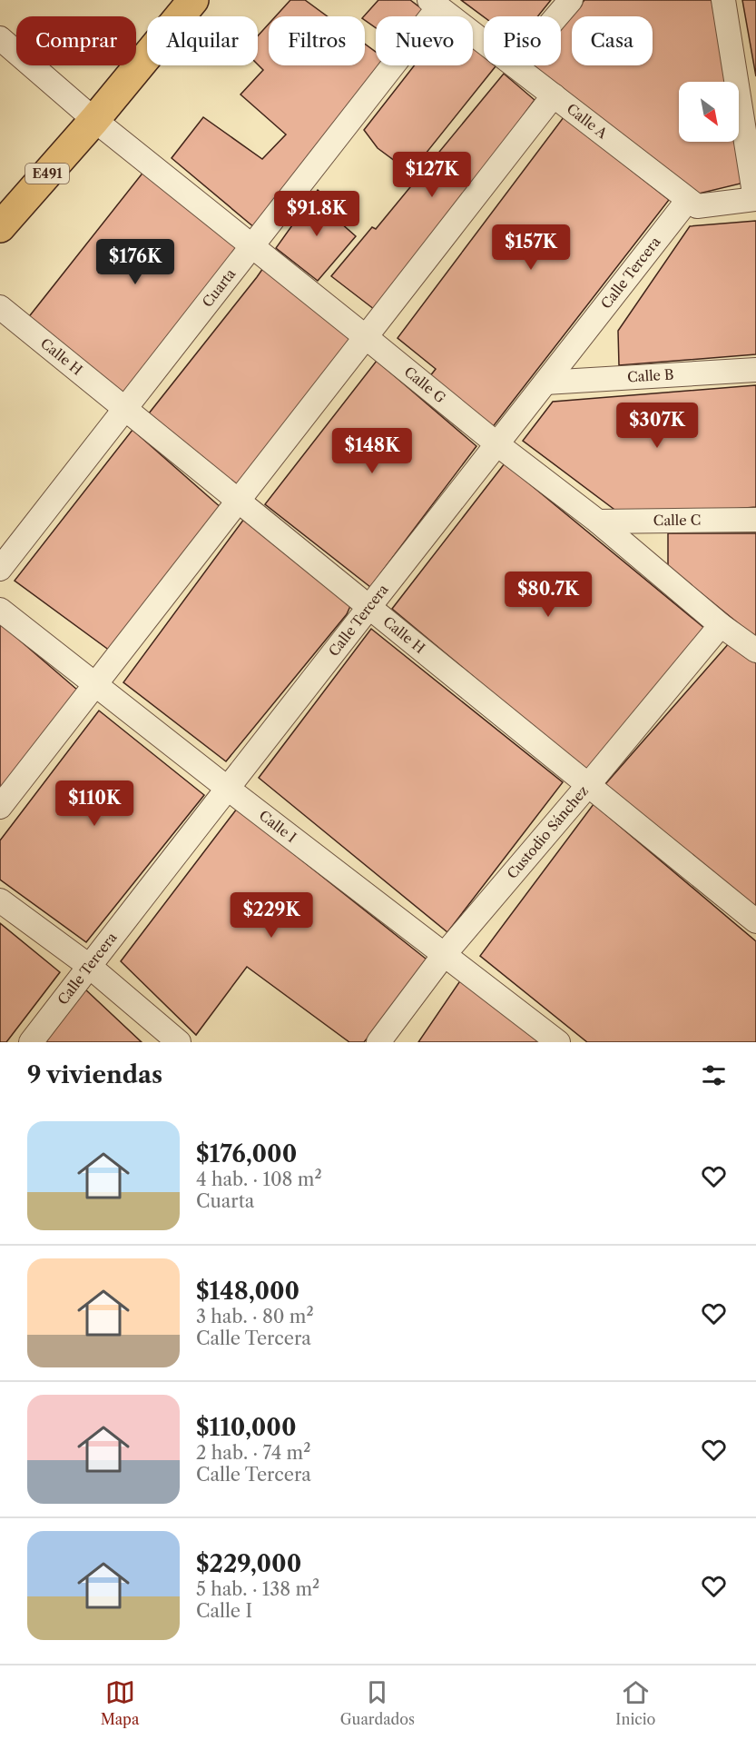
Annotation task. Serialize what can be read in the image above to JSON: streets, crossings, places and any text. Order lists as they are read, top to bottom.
{
  "streets": {
    "highway": ["E491"],
    "street": [
      "Calle A",
      "Calle Tercera",
      "Cuarta",
      "Calle H",
      "Calle B",
      "Calle G",
      "Calle C",
      "Calle I",
      "Custodio Sánchez"
    ]
  },
  "crossings": [
    ["Calle A", "Calle Tercera"],
    ["Calle A", "Cuarta"],
    ["E491", "Calle G"],
    ["Calle Tercera", "Calle H"],
    ["Calle Tercera", "Calle B"],
    ["Calle Tercera", "Calle G"],
    ["Calle Tercera", "Calle I"],
    ["Cuarta", "Calle H"],
    ["Cuarta", "Calle G"],
    ["Calle H", "Custodio Sánchez"],
    ["Calle G", "Calle C"],
    ["Calle G", "Custodio Sánchez"],
    ["Calle I", "Custodio Sánchez"]
  ],
  "north": "bottom right",
  "page": {
    "chip": [
      "Comprar",
      "Alquilar",
      "Filtros",
      "Nuevo",
      "Piso",
      "Casa"
    ],
    "price": [
      "$127K",
      "$91.8K",
      "$157K",
      "$176K",
      "$307K",
      "$148K",
      "$80.7K",
      "$110K",
      "$229K"
    ],
    "heading": "9 viviendas",
    "list": [
      {
        "name": "$176,000",
        "note": "4 hab. · 108 m² · Cuarta"
      },
      {
        "name": "$148,000",
        "note": "3 hab. · 80 m² · Calle Tercera"
      },
      {
        "name": "$110,000",
        "note": "2 hab. · 74 m² · Calle Tercera"
      },
      {
        "name": "$229,000",
        "note": "5 hab. · 138 m² · Calle I"
      }
    ],
    "tabs": ["Mapa", "Guardados", "Inicio"]
  }
}
